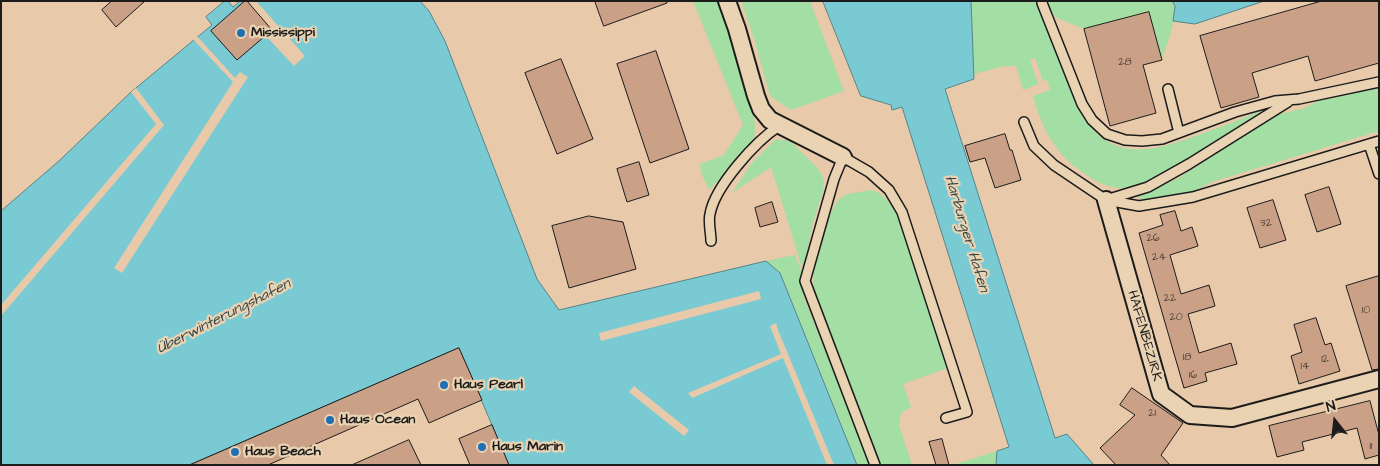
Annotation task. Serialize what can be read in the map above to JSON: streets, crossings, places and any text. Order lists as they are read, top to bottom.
{
  "streets": {
    "street": ["HAFENBEZIRK"]
  },
  "water": ["Harburger Hafen", "Überwinterungshafen"],
  "places": [
    "Mississippi",
    "Haus Pearl",
    "Haus Ocean",
    "Haus Marin",
    "Haus Beach"
  ],
  "house_numbers": [
    "28",
    "32",
    "26",
    "24",
    "22",
    "10",
    "20",
    "18",
    "12",
    "14",
    "16",
    "21",
    "11"
  ],
  "north": "top"
}
